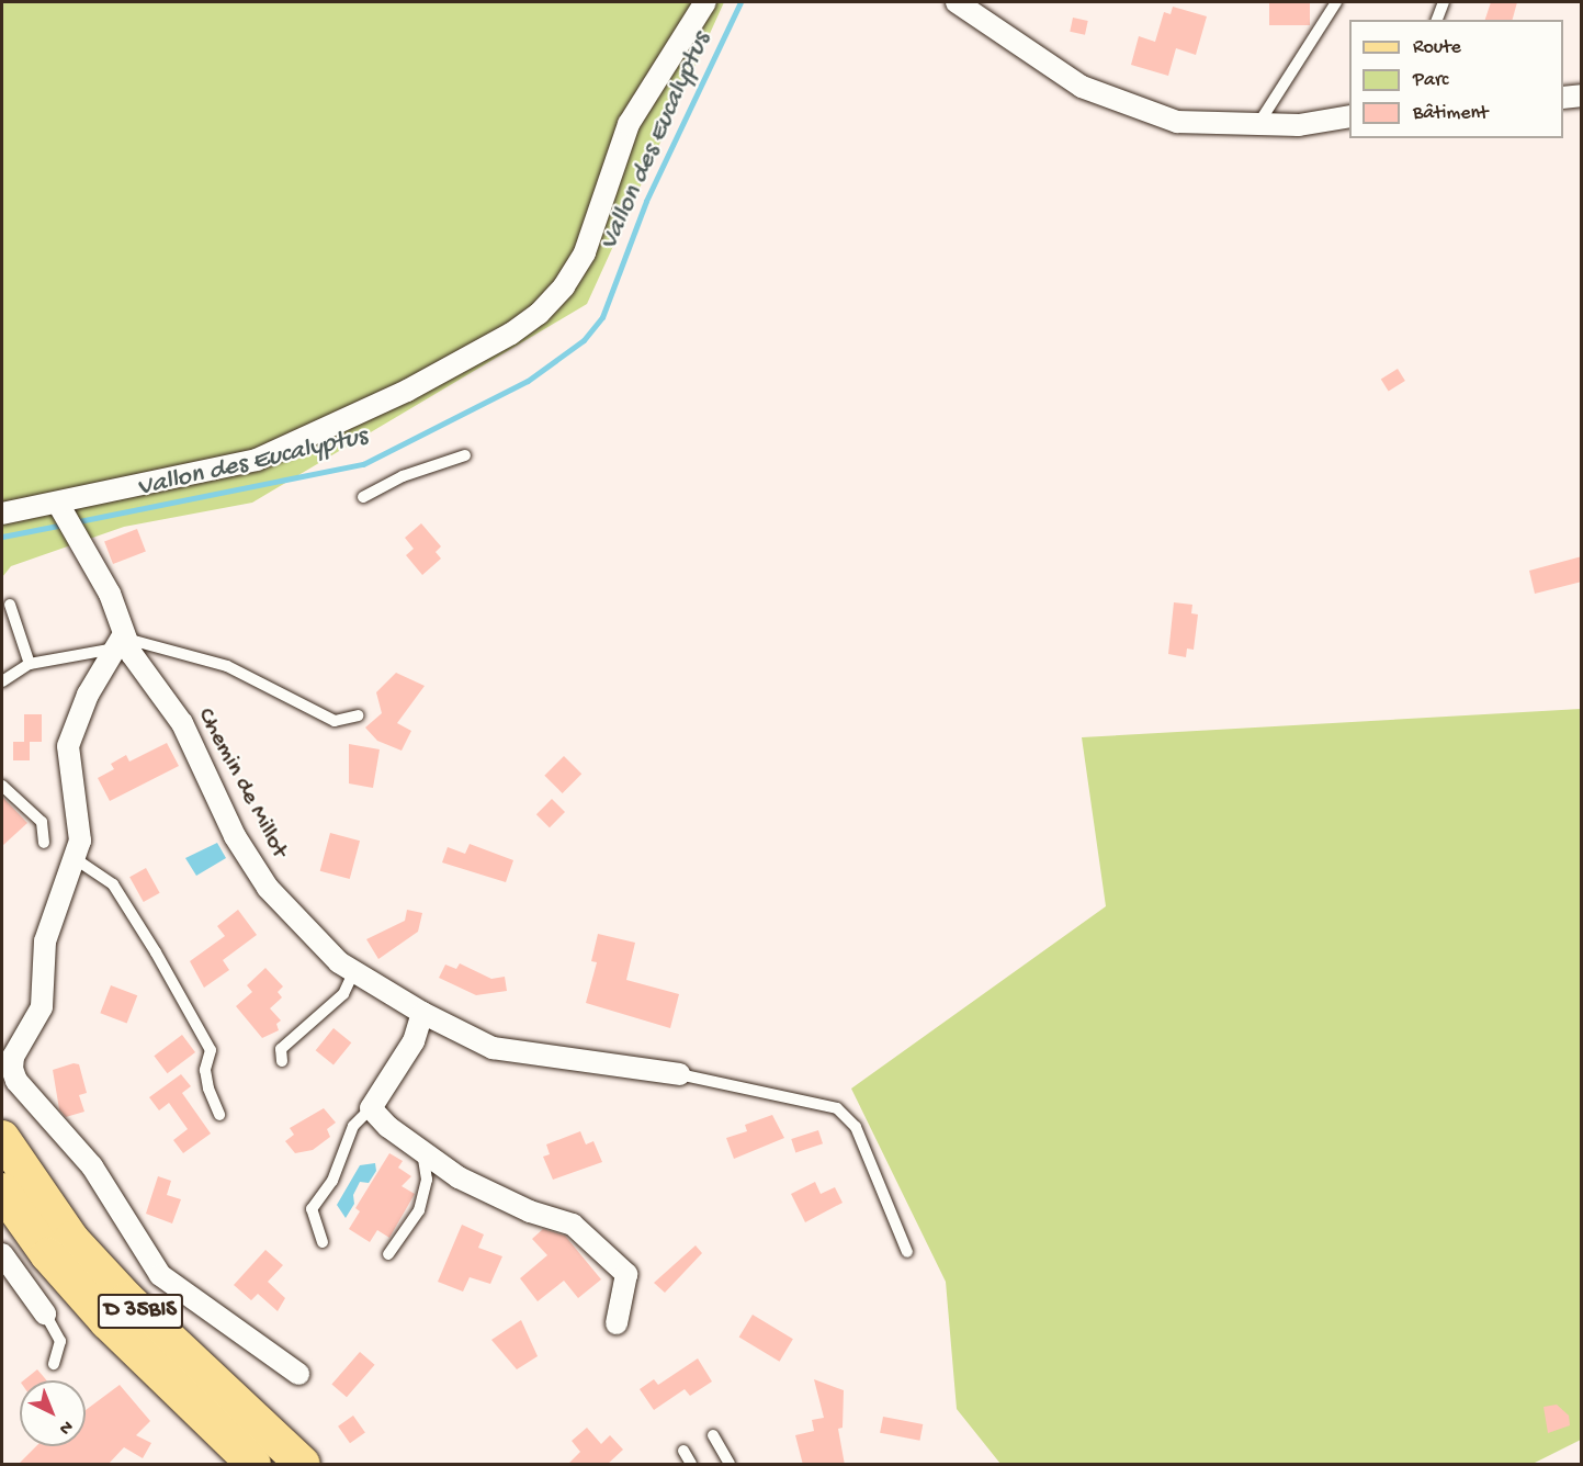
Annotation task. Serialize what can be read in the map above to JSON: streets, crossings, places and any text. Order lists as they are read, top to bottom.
{
  "streets": {
    "main road": ["D 35BIS"],
    "street": ["Chemin de Millot"]
  },
  "water": ["Vallon des Eucalyptus"],
  "legend": ["Route", "Parc", "Bâtiment"],
  "north": "bottom right"
}
